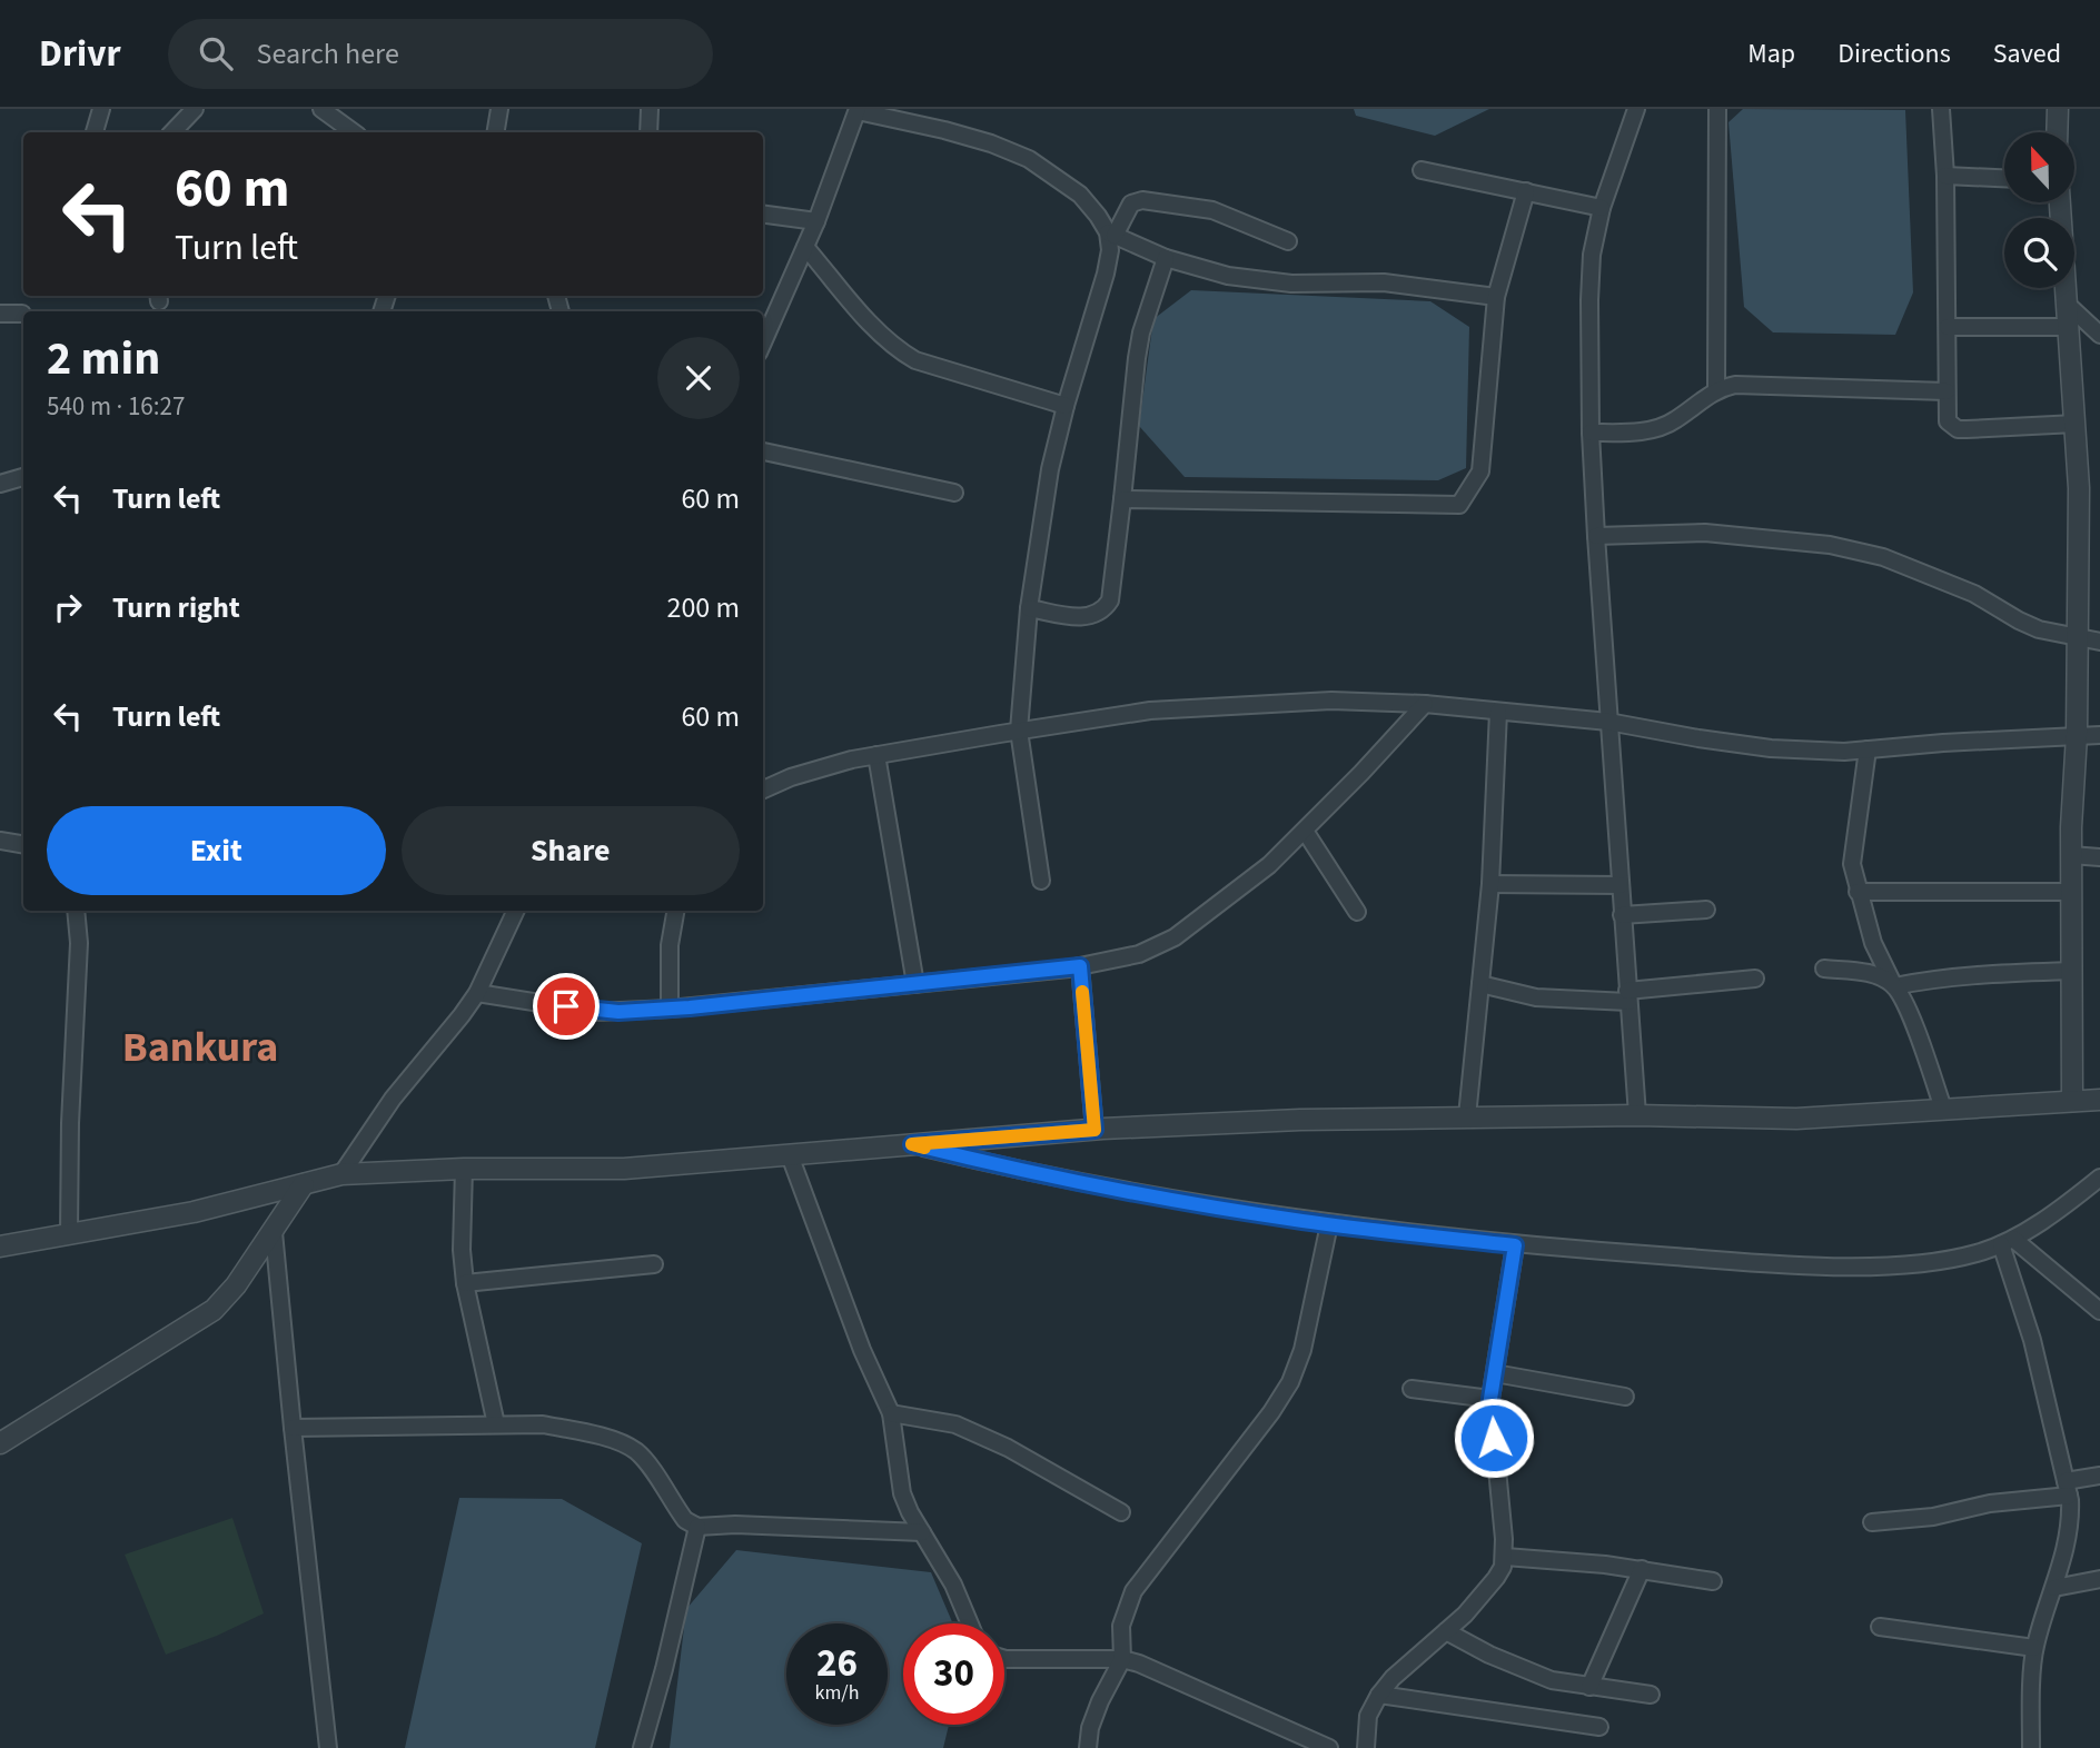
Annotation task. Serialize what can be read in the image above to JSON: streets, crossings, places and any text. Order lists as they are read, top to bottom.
{
  "districts": ["Bankura"],
  "north": "top",
  "page": {
    "header": "Drivr",
    "search": "Search here",
    "nav": ["Map", "Directions", "Saved"],
    "turn": ["60 m", "Turn left"],
    "heading": ["2 min", "540 m · 16:27"],
    "list": [
      {
        "name": "Turn left",
        "value": "60 m"
      },
      {
        "name": "Turn right",
        "value": "200 m"
      },
      {
        "name": "Turn left",
        "value": "60 m"
      }
    ],
    "buttons": ["Exit", "Share"],
    "speed": "26 km/h",
    "limit": "30"
  }
}
